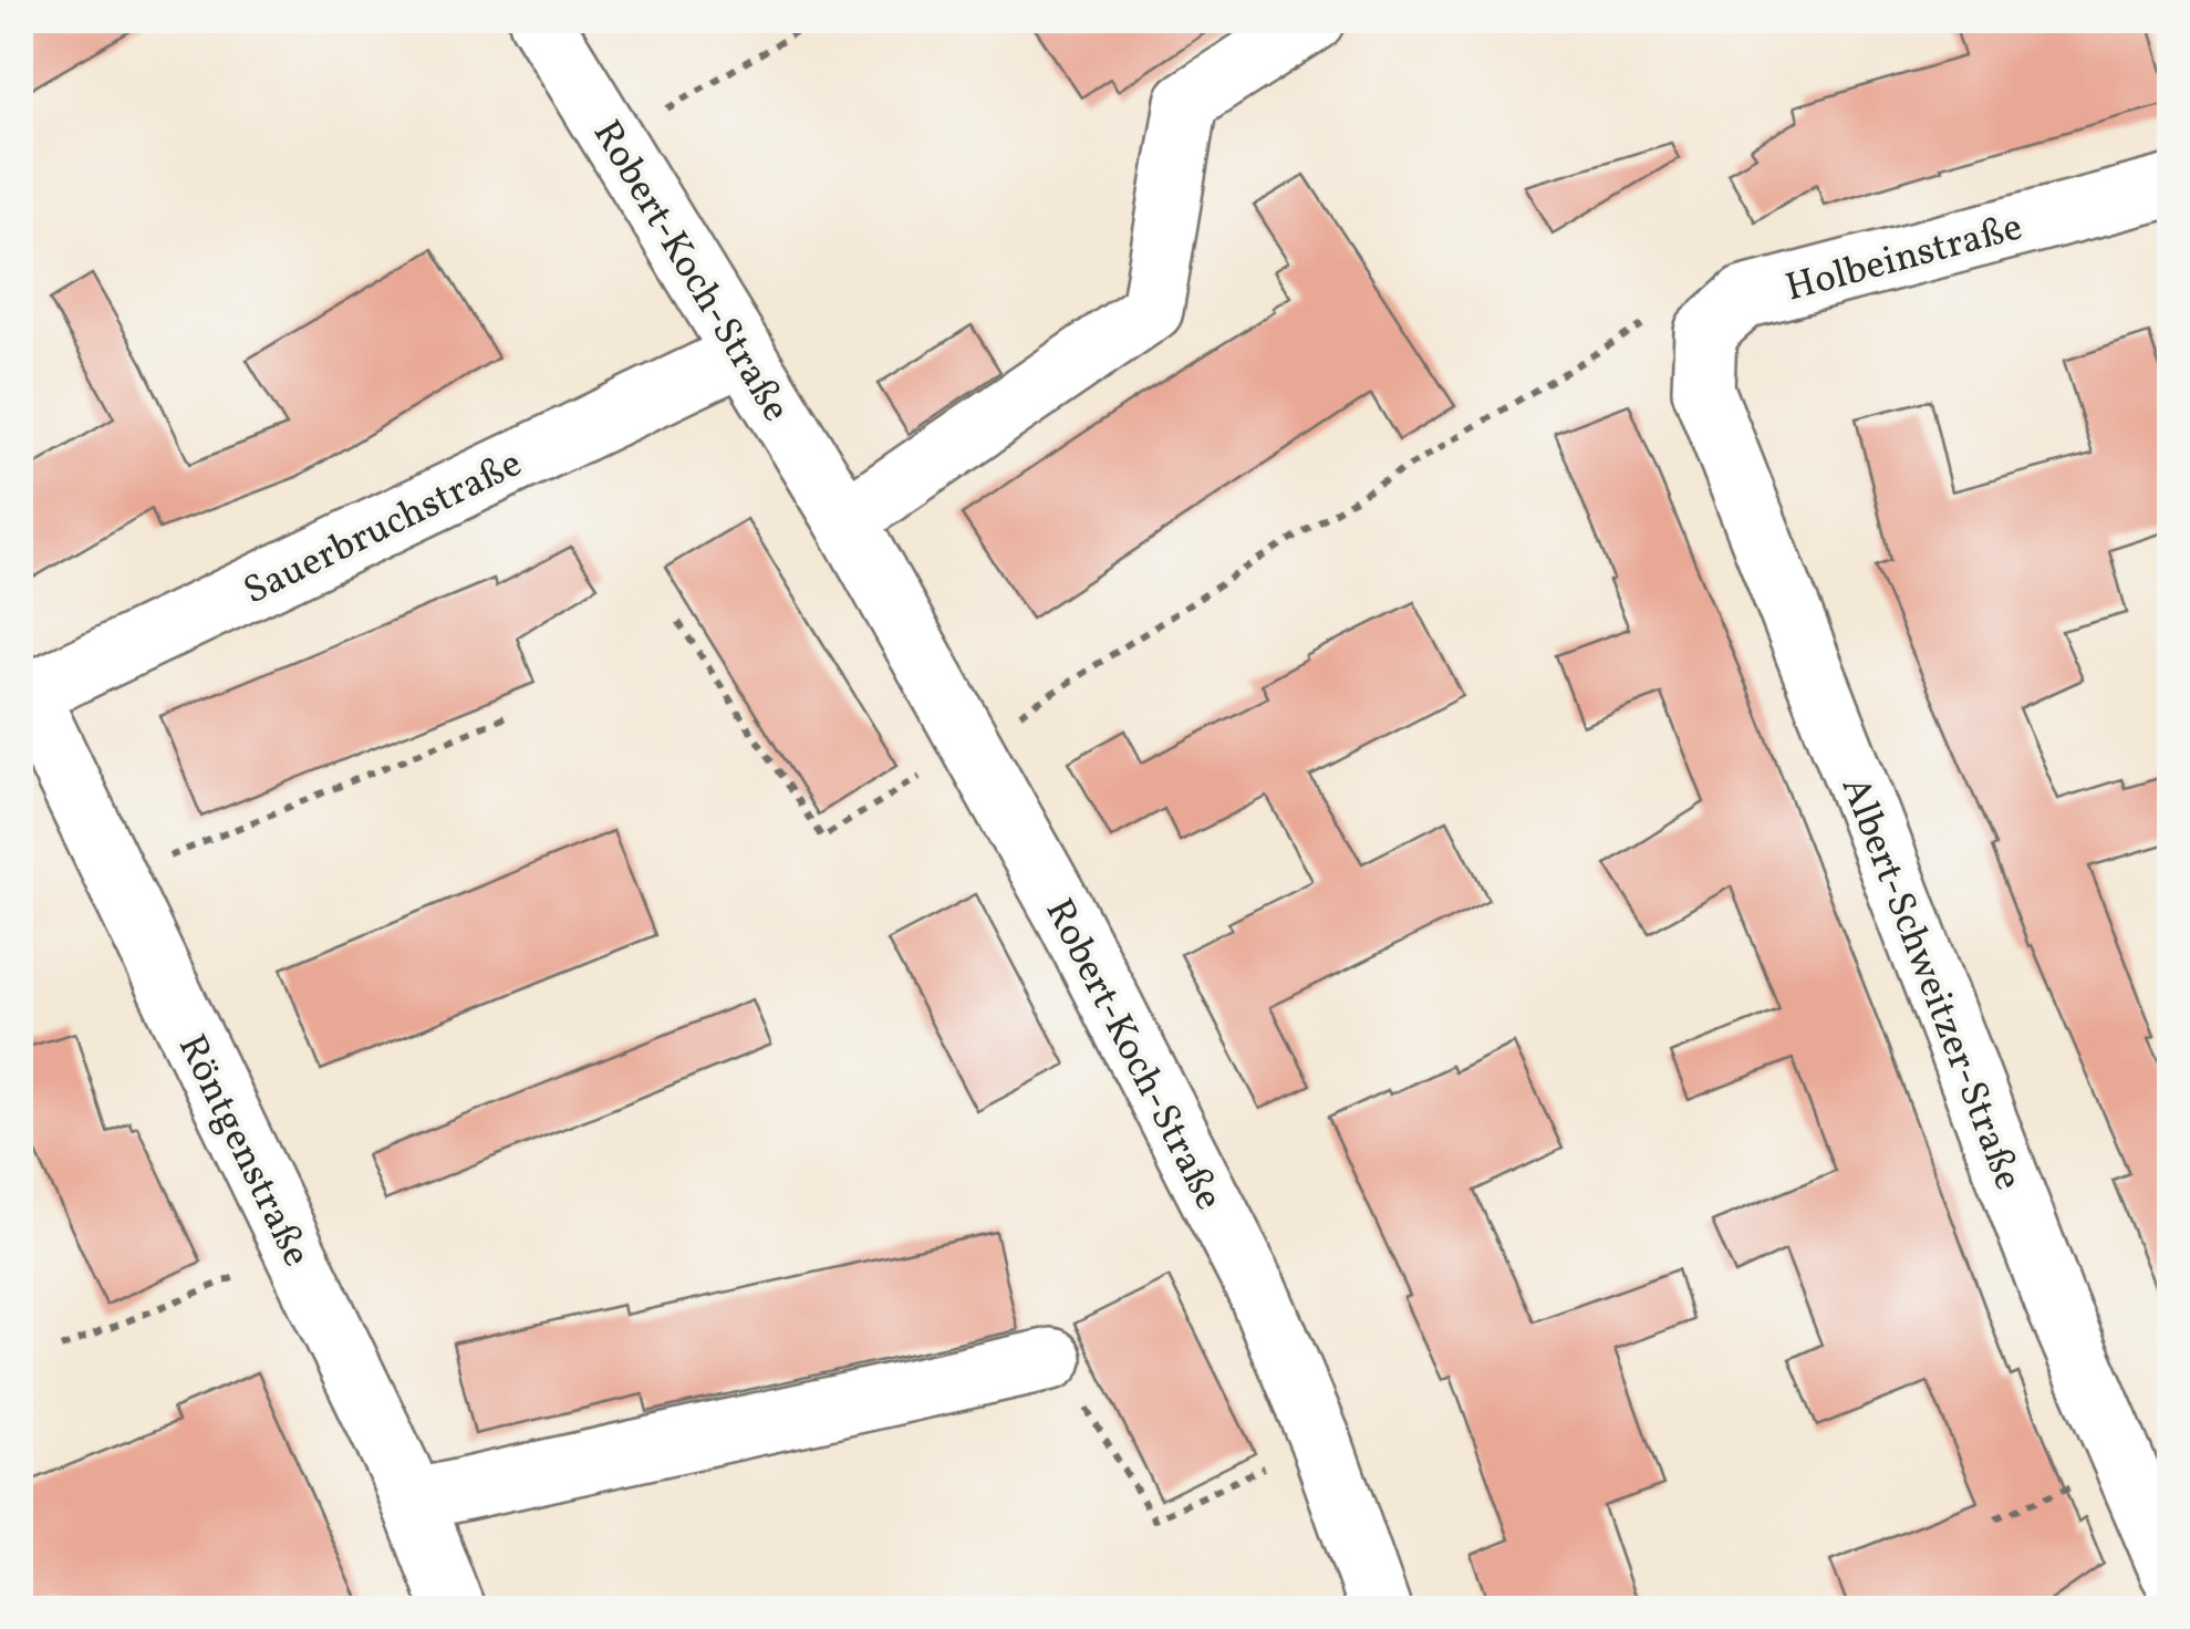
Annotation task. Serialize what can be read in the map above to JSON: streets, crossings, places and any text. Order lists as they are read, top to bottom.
{
  "streets": {
    "street": [
      "Holbeinstraße",
      "Robert-Koch-Straße",
      "Sauerbruchstraße",
      "Albert-Schweitzer-Straße",
      "Röntgenstraße"
    ]
  },
  "crossings": [
    ["Holbeinstraße", "Albert-Schweitzer-Straße"],
    ["Robert-Koch-Straße", "Sauerbruchstraße"],
    ["Sauerbruchstraße", "Röntgenstraße"]
  ]
}
